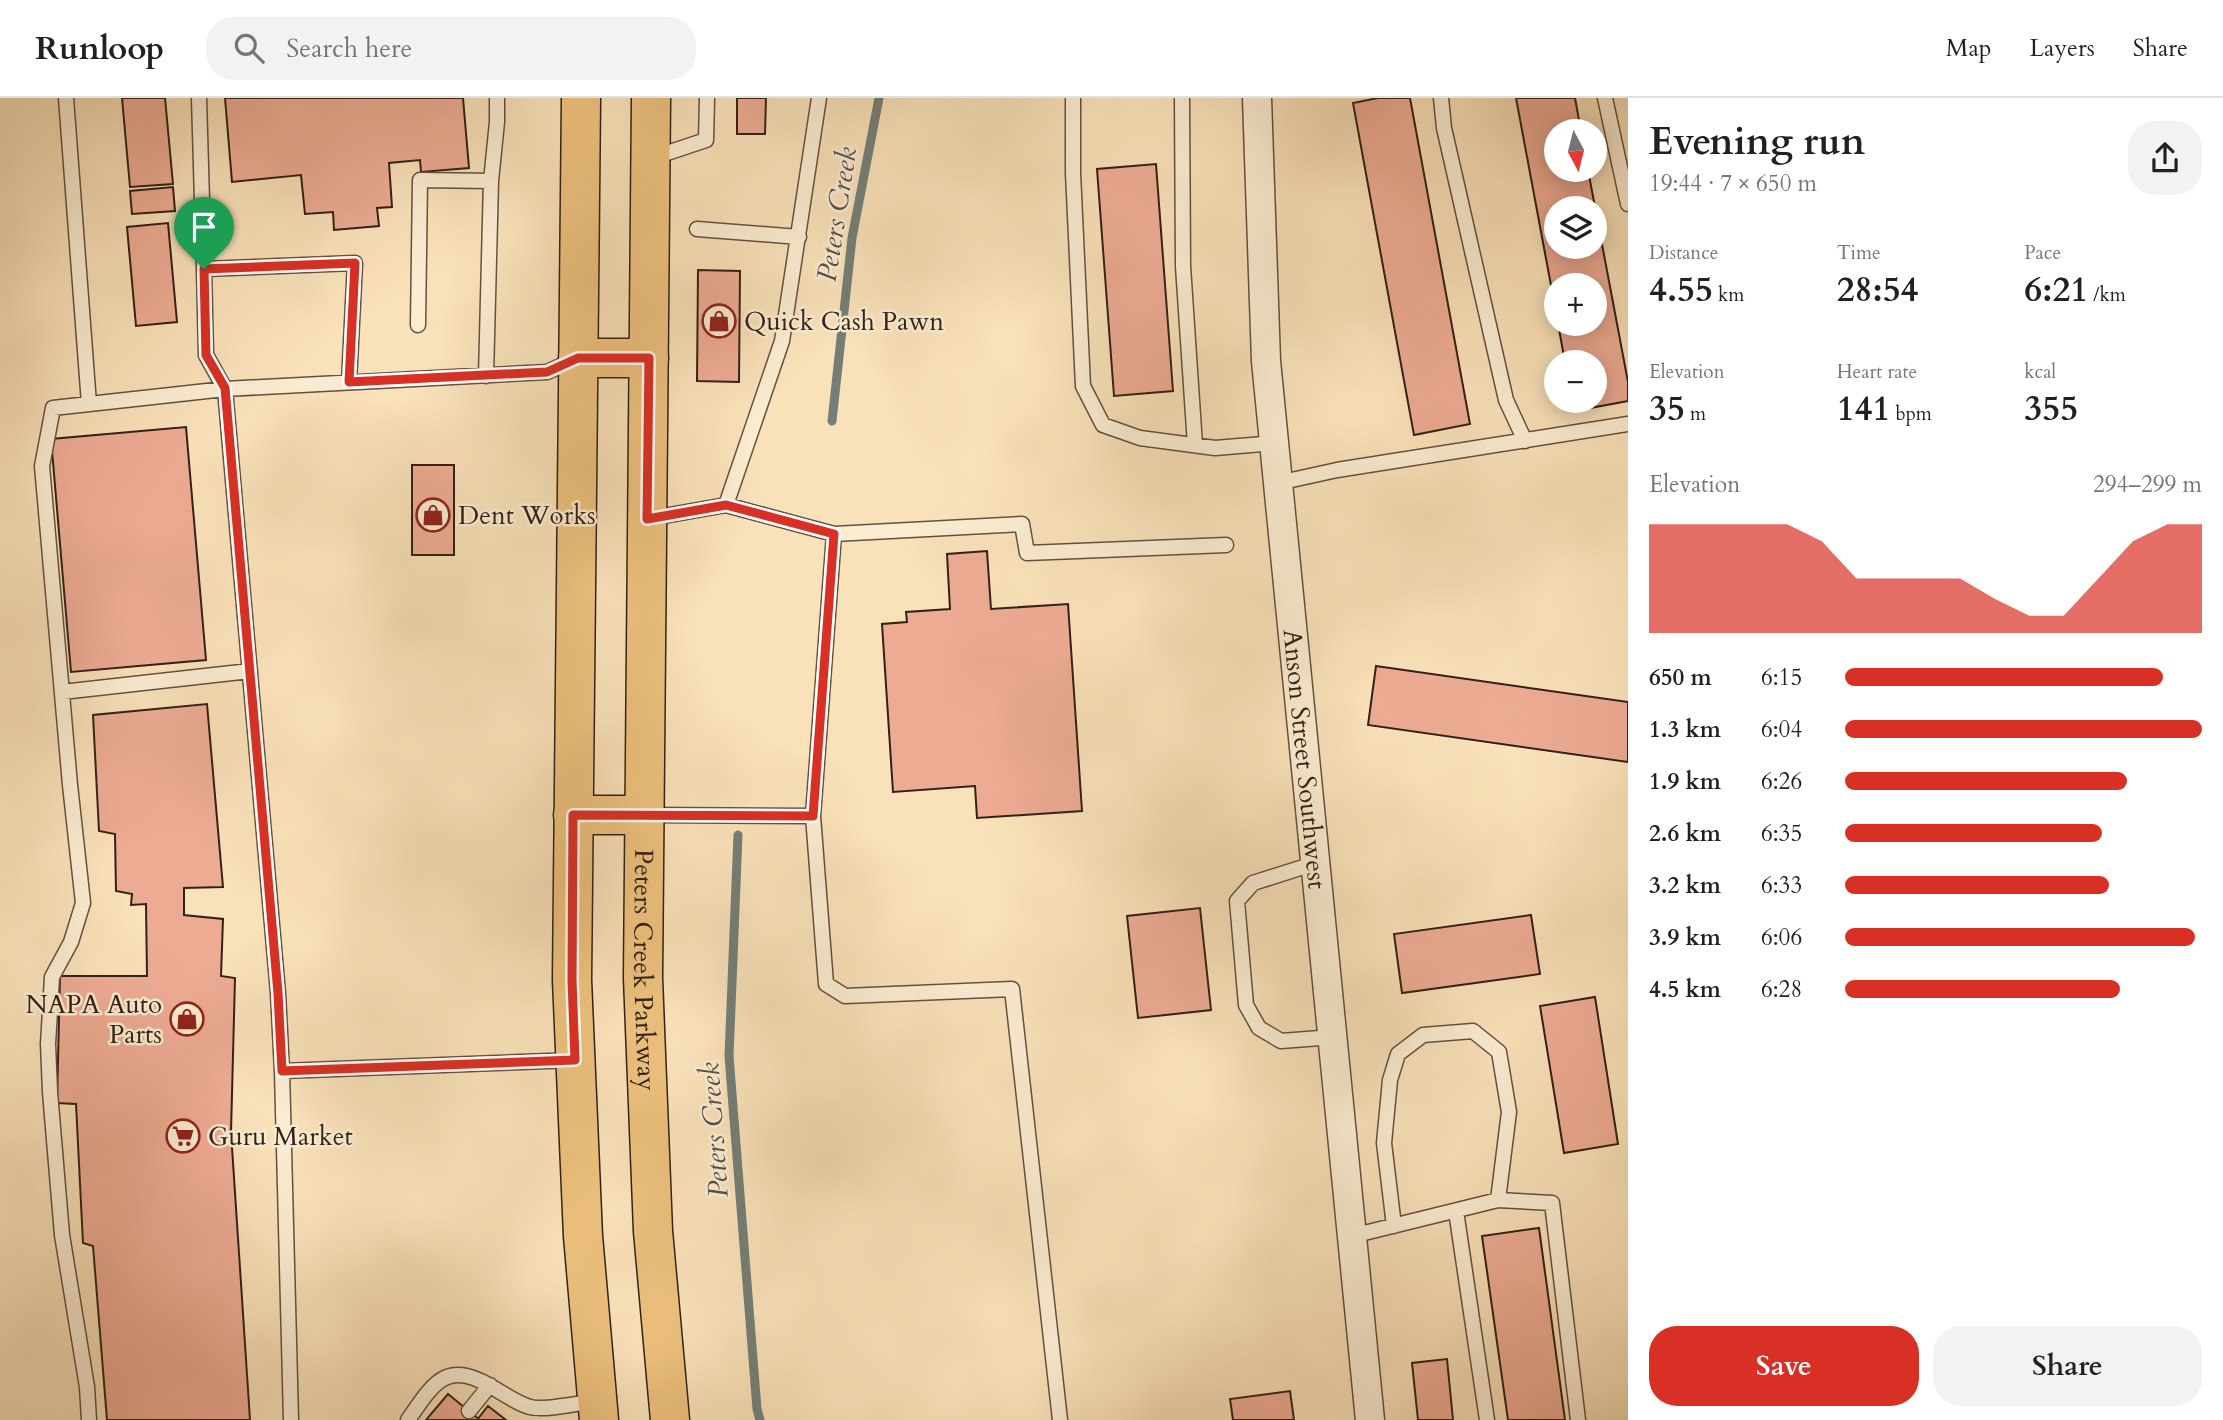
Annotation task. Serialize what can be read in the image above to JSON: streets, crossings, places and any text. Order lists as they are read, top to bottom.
{
  "streets": {
    "main road": ["Peters Creek Parkway"],
    "street": ["Anson Street Southwest"]
  },
  "water": ["Peters Creek"],
  "places": {
    "shop": ["Quick Cash Pawn", "Dent Works", "NAPA Auto Parts"],
    "supermarket": ["Guru Market"]
  },
  "north": "bottom",
  "page": {
    "header": "Runloop",
    "search": "Search here",
    "nav": ["Map", "Layers", "Share"],
    "heading": ["Evening run", "19:44 · 7 × 650 m"],
    "map_buttons": ["+", "−"],
    "stats": [
      ["Distance", "4.55 km"],
      ["Time", "28:54"],
      ["Pace", "6:21 /km"],
      ["Elevation", "35 m"],
      ["Heart rate", "141 bpm"],
      ["kcal", "355"]
    ],
    "chart": ["Elevation", "294–299 m"],
    "list": [
      {
        "name": "650 m",
        "note": "6:15"
      },
      {
        "name": "1.3 km",
        "note": "6:04"
      },
      {
        "name": "1.9 km",
        "note": "6:26"
      },
      {
        "name": "2.6 km",
        "note": "6:35"
      },
      {
        "name": "3.2 km",
        "note": "6:33"
      },
      {
        "name": "3.9 km",
        "note": "6:06"
      },
      {
        "name": "4.5 km",
        "note": "6:28"
      }
    ],
    "buttons": ["Save", "Share"]
  }
}
